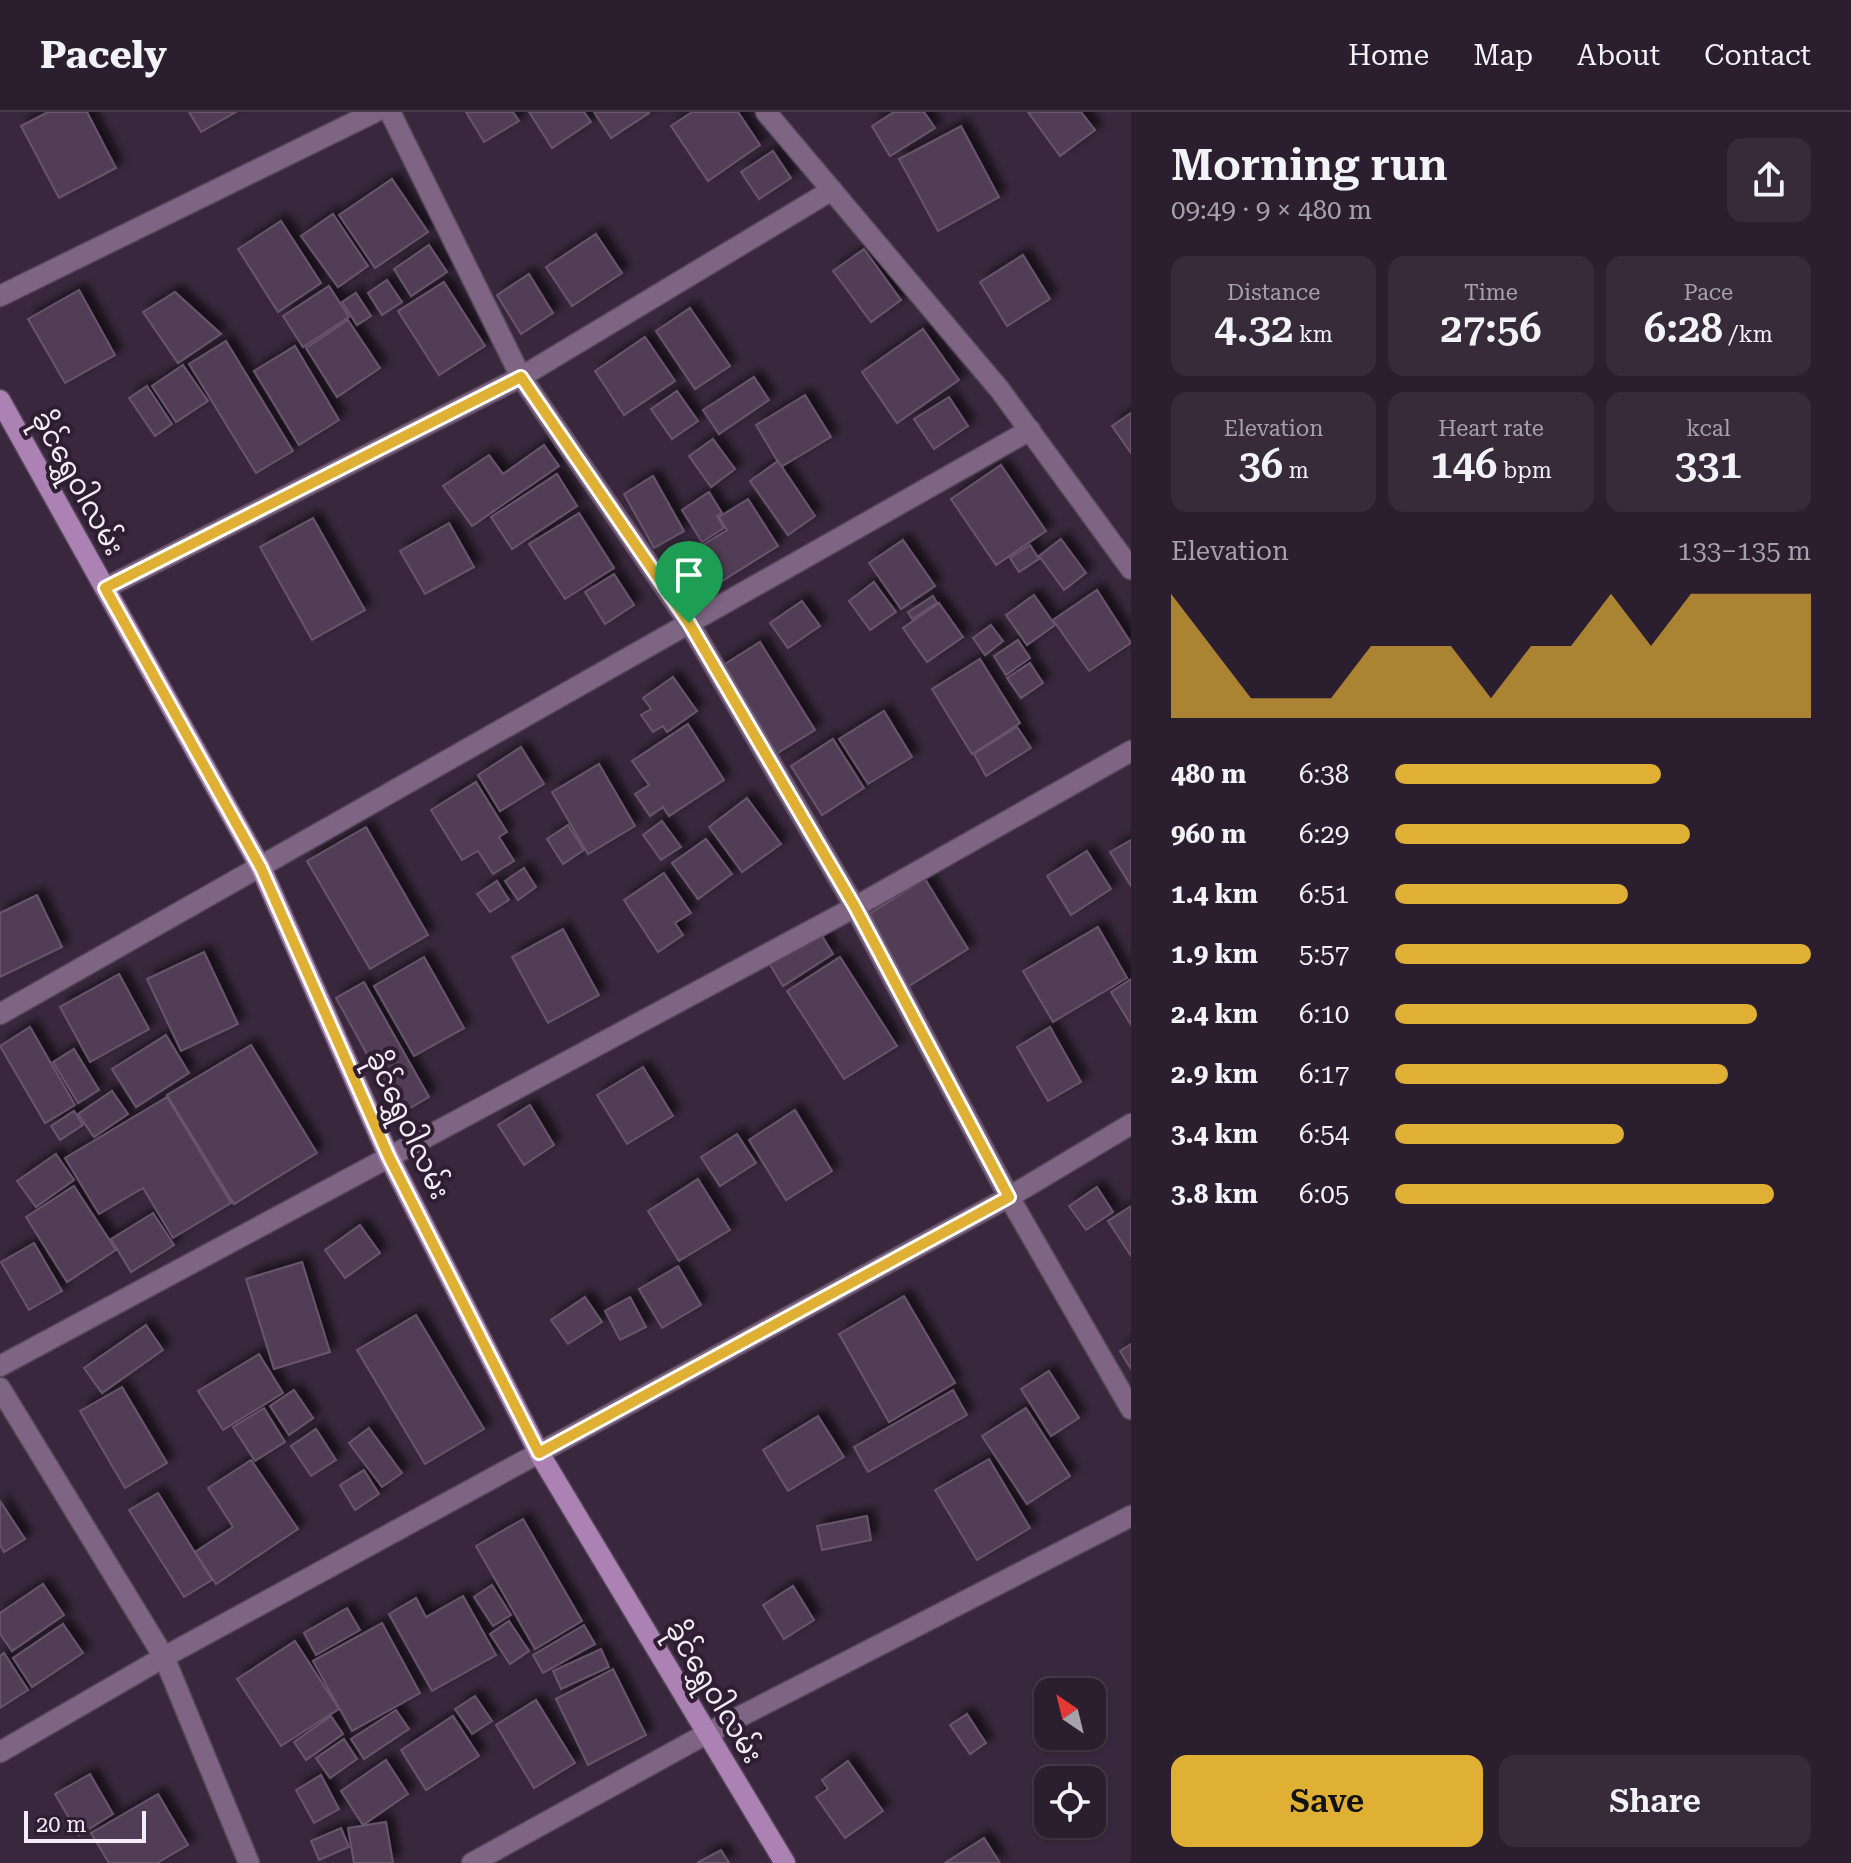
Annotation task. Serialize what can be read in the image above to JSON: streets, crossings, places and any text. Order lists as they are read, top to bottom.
{
  "streets": {
    "street": ["ခိုင်ရွှေဝါလမ်း"]
  },
  "scale_bar": "20 m",
  "north": "top left",
  "page": {
    "header": "Pacely",
    "nav": [
      "Home",
      "Map",
      "About",
      "Contact"
    ],
    "heading": ["Morning run", "09:49 · 9 × 480 m"],
    "stats": [
      ["Distance", "4.32 km"],
      ["Time", "27:56"],
      ["Pace", "6:28 /km"],
      ["Elevation", "36 m"],
      ["Heart rate", "146 bpm"],
      ["kcal", "331"]
    ],
    "chart": ["Elevation", "133–135 m"],
    "list": [
      {
        "name": "480 m",
        "note": "6:38"
      },
      {
        "name": "960 m",
        "note": "6:29"
      },
      {
        "name": "1.4 km",
        "note": "6:51"
      },
      {
        "name": "1.9 km",
        "note": "5:57"
      },
      {
        "name": "2.4 km",
        "note": "6:10"
      },
      {
        "name": "2.9 km",
        "note": "6:17"
      },
      {
        "name": "3.4 km",
        "note": "6:54"
      },
      {
        "name": "3.8 km",
        "note": "6:05"
      }
    ],
    "buttons": ["Save", "Share"],
    "scale": "20 m"
  }
}
